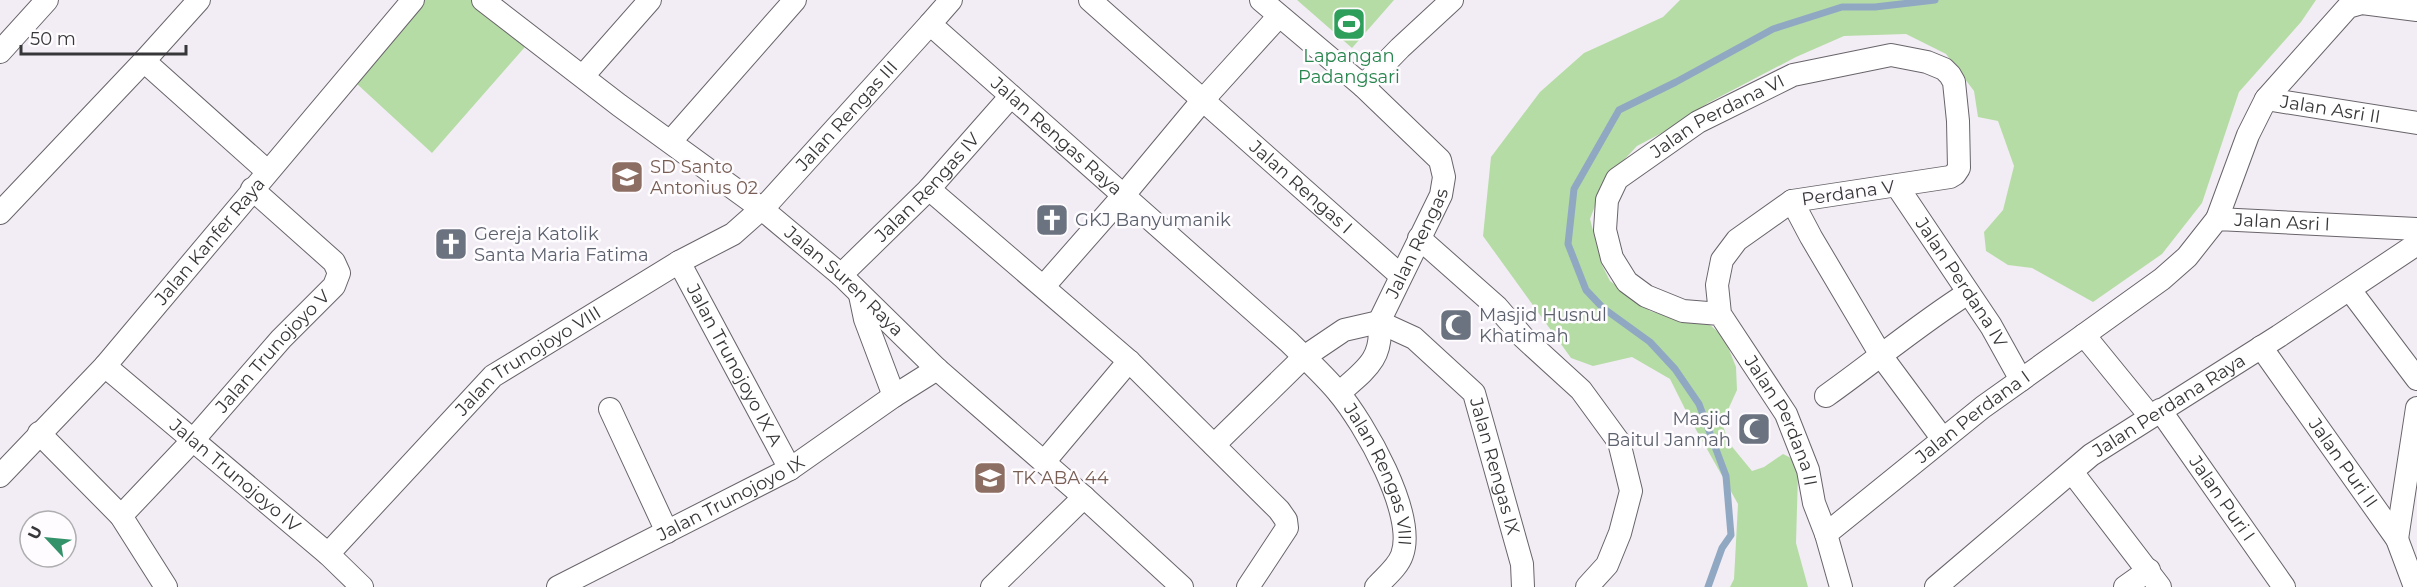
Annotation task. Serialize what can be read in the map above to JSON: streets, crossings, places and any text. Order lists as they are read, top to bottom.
{
  "streets": {
    "street": [
      "Jalan Asri II",
      "Jalan Rengas III",
      "Jalan Perdana VI",
      "Jalan Rengas Raya",
      "Jalan Rengas IV",
      "Jalan Rengas I",
      "Perdana V",
      "Jalan Asri I",
      "Jalan Kanfer Raya",
      "Jalan Rengas",
      "Jalan Suren Raya",
      "Jalan Perdana IV",
      "Jalan Trunojoyo V",
      "Jalan Trunojoyo VIII",
      "Jalan Trunojoyo IX A",
      "Jalan Perdana Raya",
      "Jalan Perdana I",
      "Jalan Perdana II",
      "Jalan Puri II",
      "Jalan Rengas IX",
      "Jalan Trunojoyo IV",
      "Jalan Rengas VIII",
      "Jalan Trunojoyo IX",
      "Jalan Puri I"
    ]
  },
  "crossings": [
    ["Jalan Asri II", "Jalan Asri I"],
    ["Jalan Rengas III", "Jalan Rengas Raya"],
    ["Jalan Rengas III", "Jalan Suren Raya"],
    ["Jalan Rengas III", "Jalan Trunojoyo VIII"],
    ["Jalan Perdana VI", "Perdana V"],
    ["Jalan Perdana VI", "Jalan Perdana II"],
    ["Jalan Rengas Raya", "Jalan Rengas IV"],
    ["Jalan Rengas Raya", "Jalan Rengas"],
    ["Jalan Rengas Raya", "Jalan Rengas VIII"],
    ["Jalan Rengas IV", "Jalan Suren Raya"],
    ["Jalan Rengas I", "Jalan Rengas"],
    ["Perdana V", "Jalan Perdana IV"],
    ["Perdana V", "Jalan Perdana II"],
    ["Jalan Asri I", "Jalan Perdana I"],
    ["Jalan Kanfer Raya", "Jalan Trunojoyo V"],
    ["Jalan Kanfer Raya", "Jalan Trunojoyo IV"],
    ["Jalan Rengas", "Jalan Rengas IX"],
    ["Jalan Rengas", "Jalan Rengas VIII"],
    ["Jalan Suren Raya", "Jalan Trunojoyo VIII"],
    ["Jalan Suren Raya", "Jalan Trunojoyo IX"],
    ["Jalan Perdana IV", "Jalan Perdana I"],
    ["Jalan Trunojoyo V", "Jalan Trunojoyo IV"],
    ["Jalan Trunojoyo VIII", "Jalan Trunojoyo IX A"],
    ["Jalan Trunojoyo VIII", "Jalan Trunojoyo IV"],
    ["Jalan Trunojoyo IX A", "Jalan Trunojoyo IX"],
    ["Jalan Perdana Raya", "Jalan Puri II"],
    ["Jalan Perdana Raya", "Jalan Puri I"],
    ["Jalan Perdana I", "Jalan Perdana II"]
  ],
  "places": {
    "sports": ["Lapangan Padangsari"],
    "school or university": ["SD Santo Antonius 02", "TK ABA 44"],
    "church": ["GKJ Banyumanik", "Gereja Katolik Santa Maria Fatima"],
    "mosque": ["Masjid Husnul Khatimah", "Masjid Baitul Jannah"]
  },
  "scale_bar": "50 m",
  "north": "top left"
}
